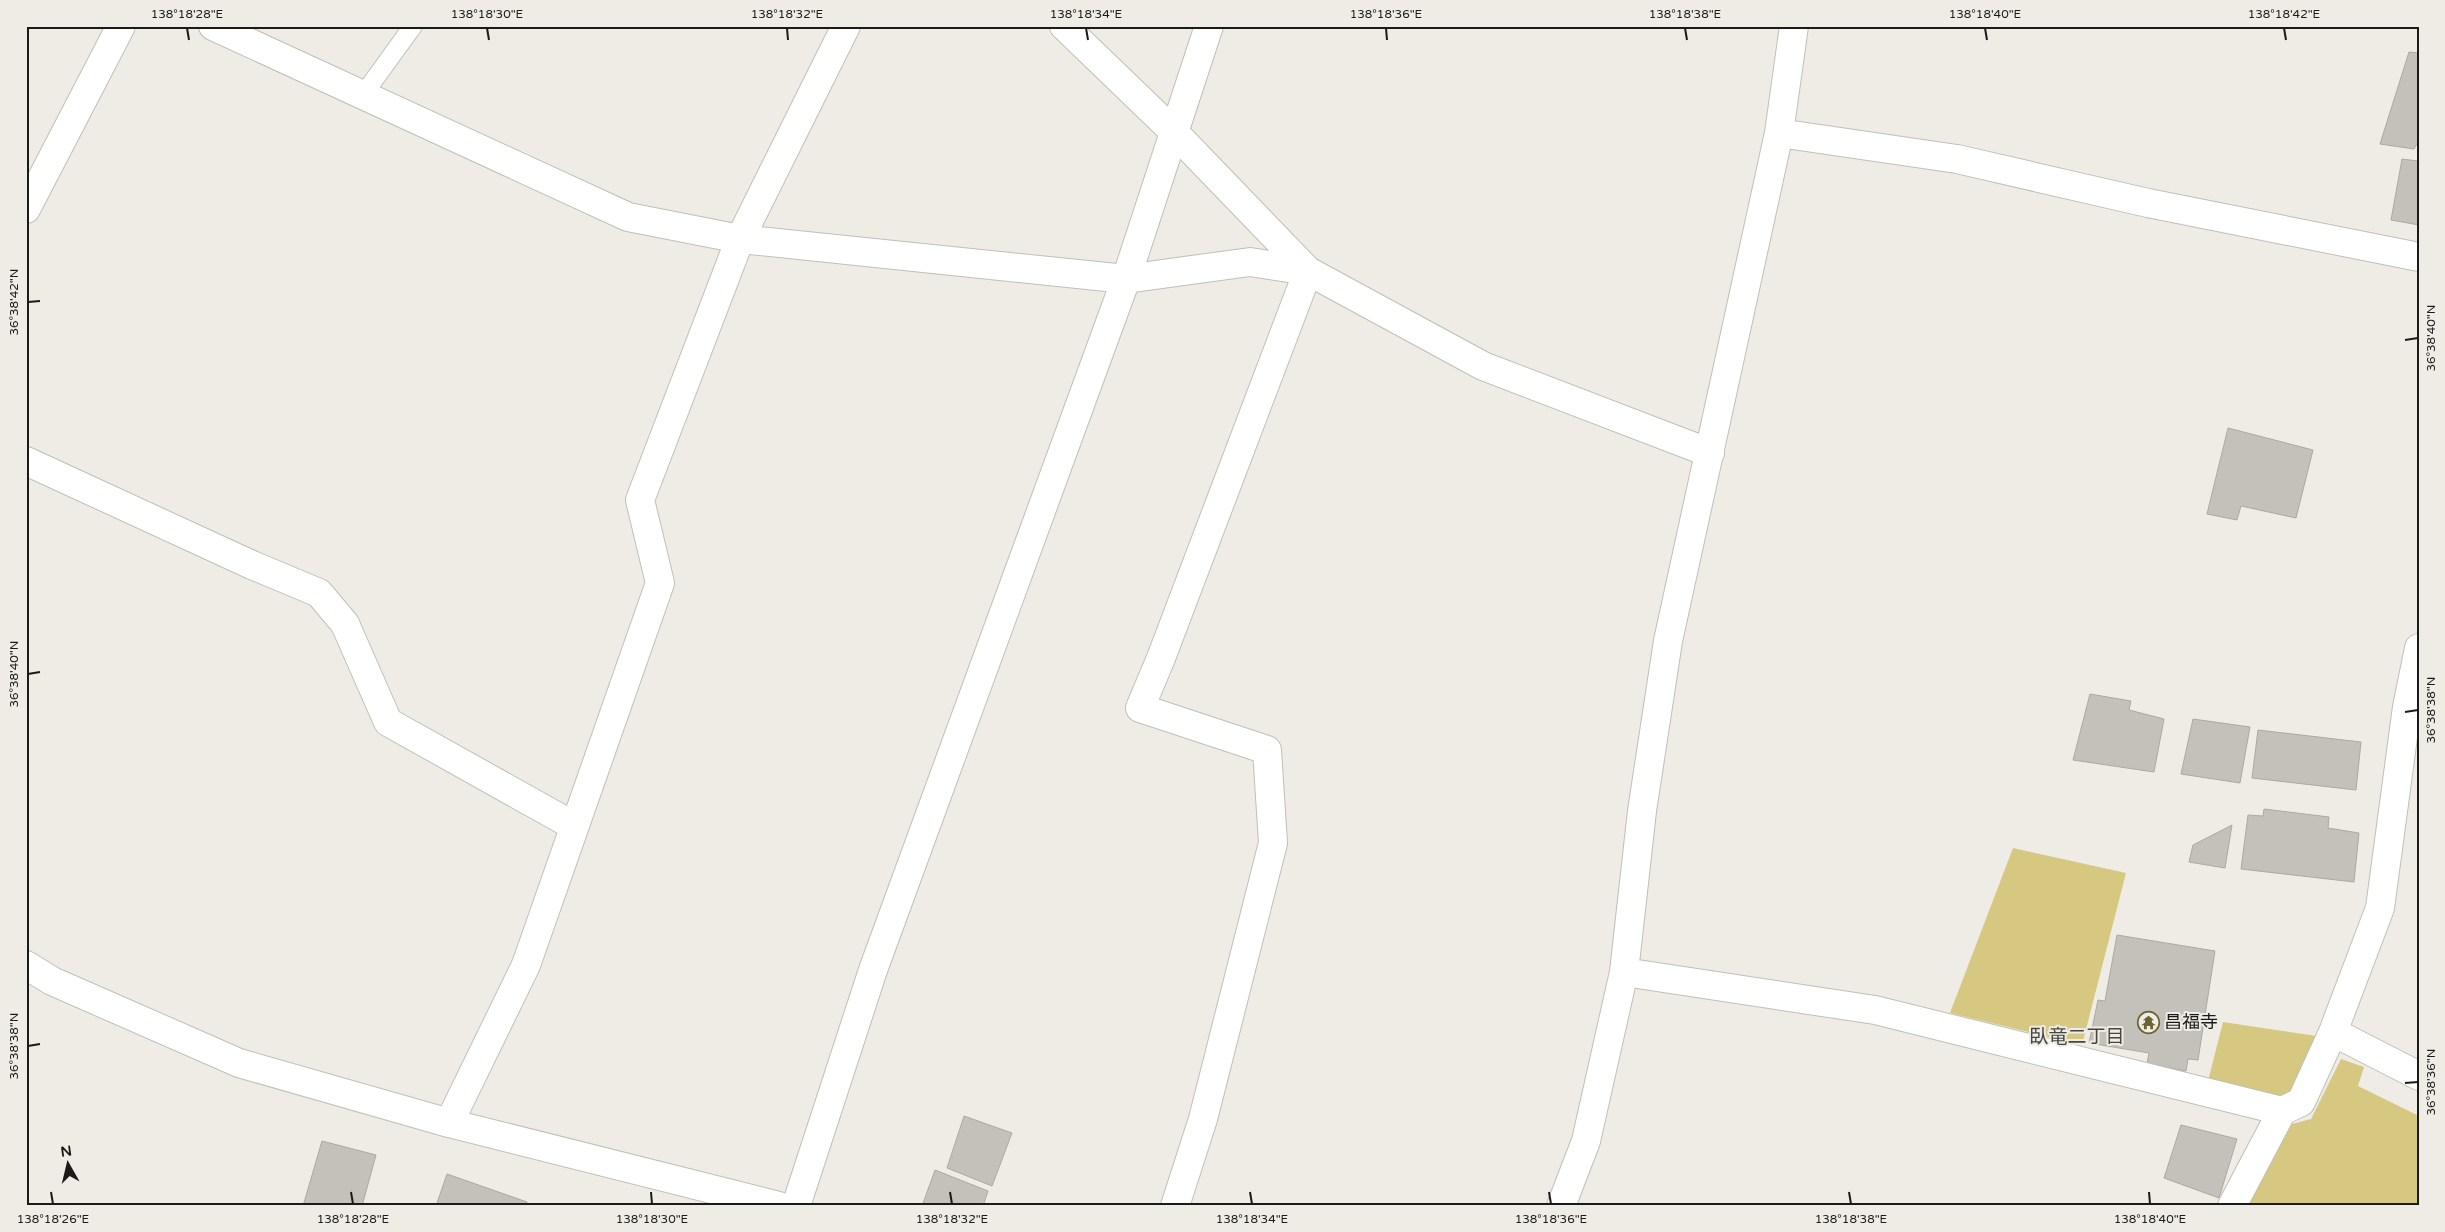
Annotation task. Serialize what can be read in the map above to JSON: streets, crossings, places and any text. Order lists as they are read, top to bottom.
{
  "districts": ["臥竜二丁目"],
  "places": {
    "temple": ["昌福寺"]
  },
  "north": "top",
  "coordinates": [
    "138°18'28\"E",
    "138°18'30\"E",
    "138°18'32\"E",
    "138°18'34\"E",
    "138°18'36\"E",
    "138°18'38\"E",
    "138°18'40\"E",
    "138°18'42\"E",
    "36°38'42\"N",
    "36°38'40\"N",
    "36°38'38\"N",
    "36°38'36\"N",
    "138°18'26\"E"
  ]
}
